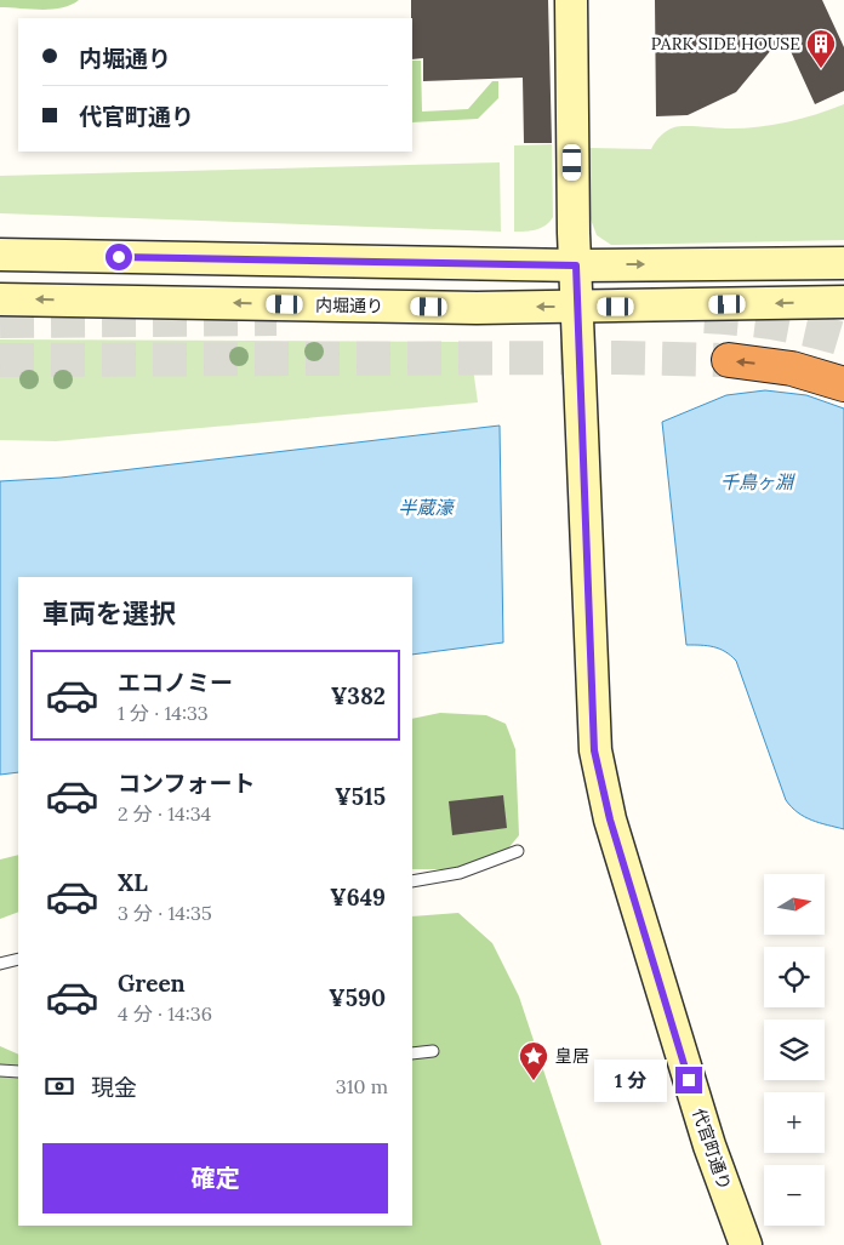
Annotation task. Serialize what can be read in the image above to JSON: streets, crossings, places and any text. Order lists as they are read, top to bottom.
{
  "streets": {
    "main road": ["内堀通り", "代官町通り"]
  },
  "crossings": [
    ["内堀通り", "代官町通り"]
  ],
  "water": ["千鳥ヶ淵", "半蔵濠"],
  "places": {
    "building": ["PARK SIDE HOUSE"],
    "place": ["皇居"]
  },
  "north": "right",
  "page": {
    "banner": ["内堀通り", "代官町通り"],
    "heading": "車両を選択",
    "list": [
      {
        "name": "エコノミー",
        "note": "1 分 · 14:33",
        "value": "¥382"
      },
      {
        "name": "コンフォート",
        "note": "2 分 · 14:34",
        "value": "¥515"
      },
      {
        "name": "XL",
        "note": "3 分 · 14:35",
        "value": "¥649"
      },
      {
        "name": "Green",
        "note": "4 分 · 14:36",
        "value": "¥590"
      }
    ],
    "map_buttons": ["+", "−"],
    "pay": ["現金", "310 m"],
    "bubble": "1 分",
    "buttons": "確定"
  }
}
